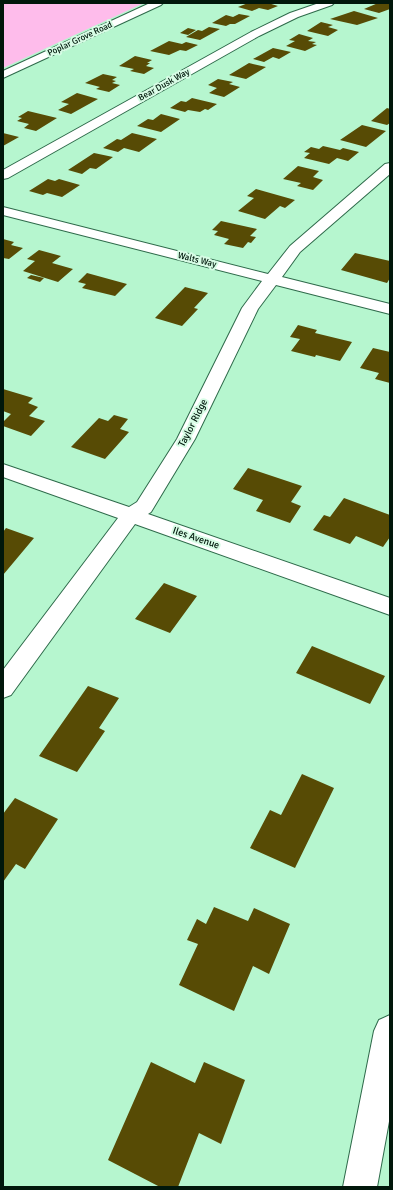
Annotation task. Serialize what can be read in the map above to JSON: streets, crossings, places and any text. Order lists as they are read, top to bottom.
{
  "streets": {
    "street": [
      "Poplar Grove Road",
      "Bear Dusk Way",
      "Walts Way",
      "Taylor Ridge",
      "Iles Avenue"
    ]
  },
  "crossings": [
    ["Walts Way", "Taylor Ridge"],
    ["Taylor Ridge", "Iles Avenue"]
  ]
}
